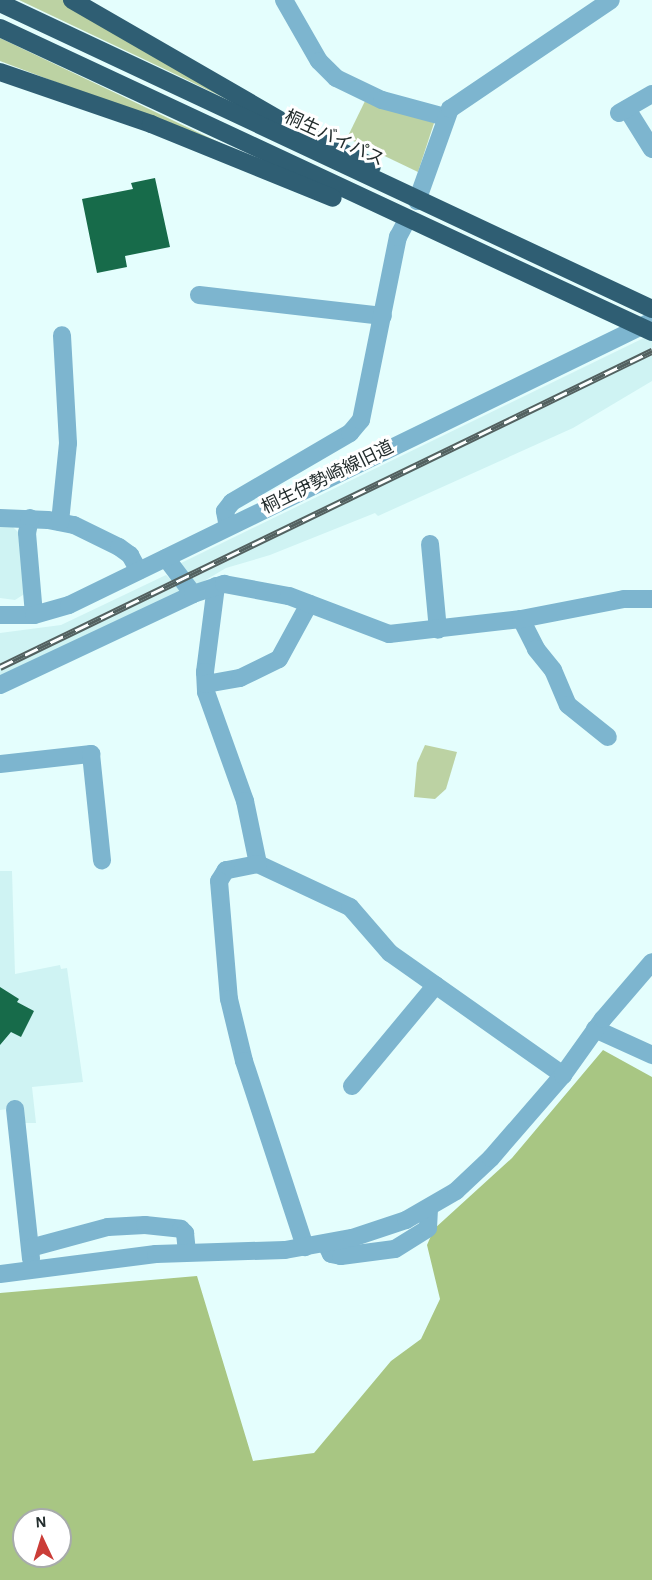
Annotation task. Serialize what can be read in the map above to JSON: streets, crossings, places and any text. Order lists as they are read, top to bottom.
{
  "streets": {
    "highway": ["桐生バイパス"],
    "street": ["桐生伊勢崎線旧道"]
  },
  "north": "top"
}
